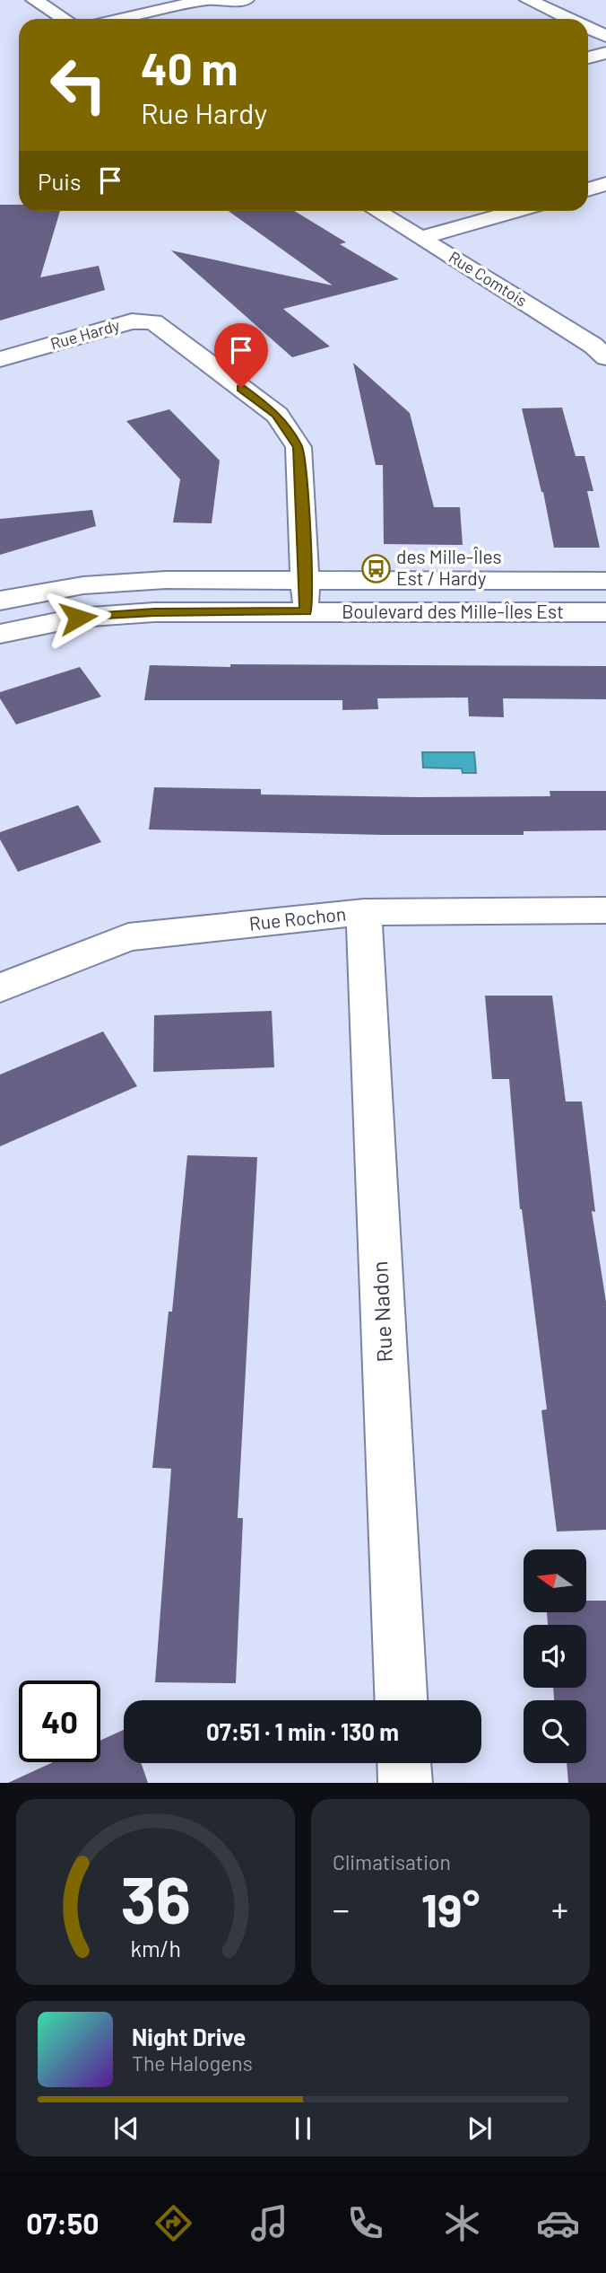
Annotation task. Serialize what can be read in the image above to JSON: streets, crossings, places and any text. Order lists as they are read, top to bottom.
{
  "streets": {
    "street": [
      "Rue Comtois",
      "Rue Hardy",
      "Boulevard des Mille-Îles Est",
      "Rue Rochon",
      "Rue Nadon"
    ]
  },
  "crossings": [
    ["Rue Hardy", "Boulevard des Mille-Îles Est"],
    ["Rue Rochon", "Rue Nadon"]
  ],
  "places": {
    "bus stop": ["des Mille-Îles Est / Hardy"]
  },
  "north": "left",
  "page": {
    "turn": ["40 m", "Rue Hardy"],
    "then": "Puis",
    "limit": "40",
    "trip": "07:51 · 1 min · 130 m",
    "tile": "Climatisation",
    "heat": ["−", "19°", "+"],
    "song": ["Night Drive", "The Halogens"],
    "tabs": "07:50",
    "gauge": ["36", "km/h"]
  }
}
